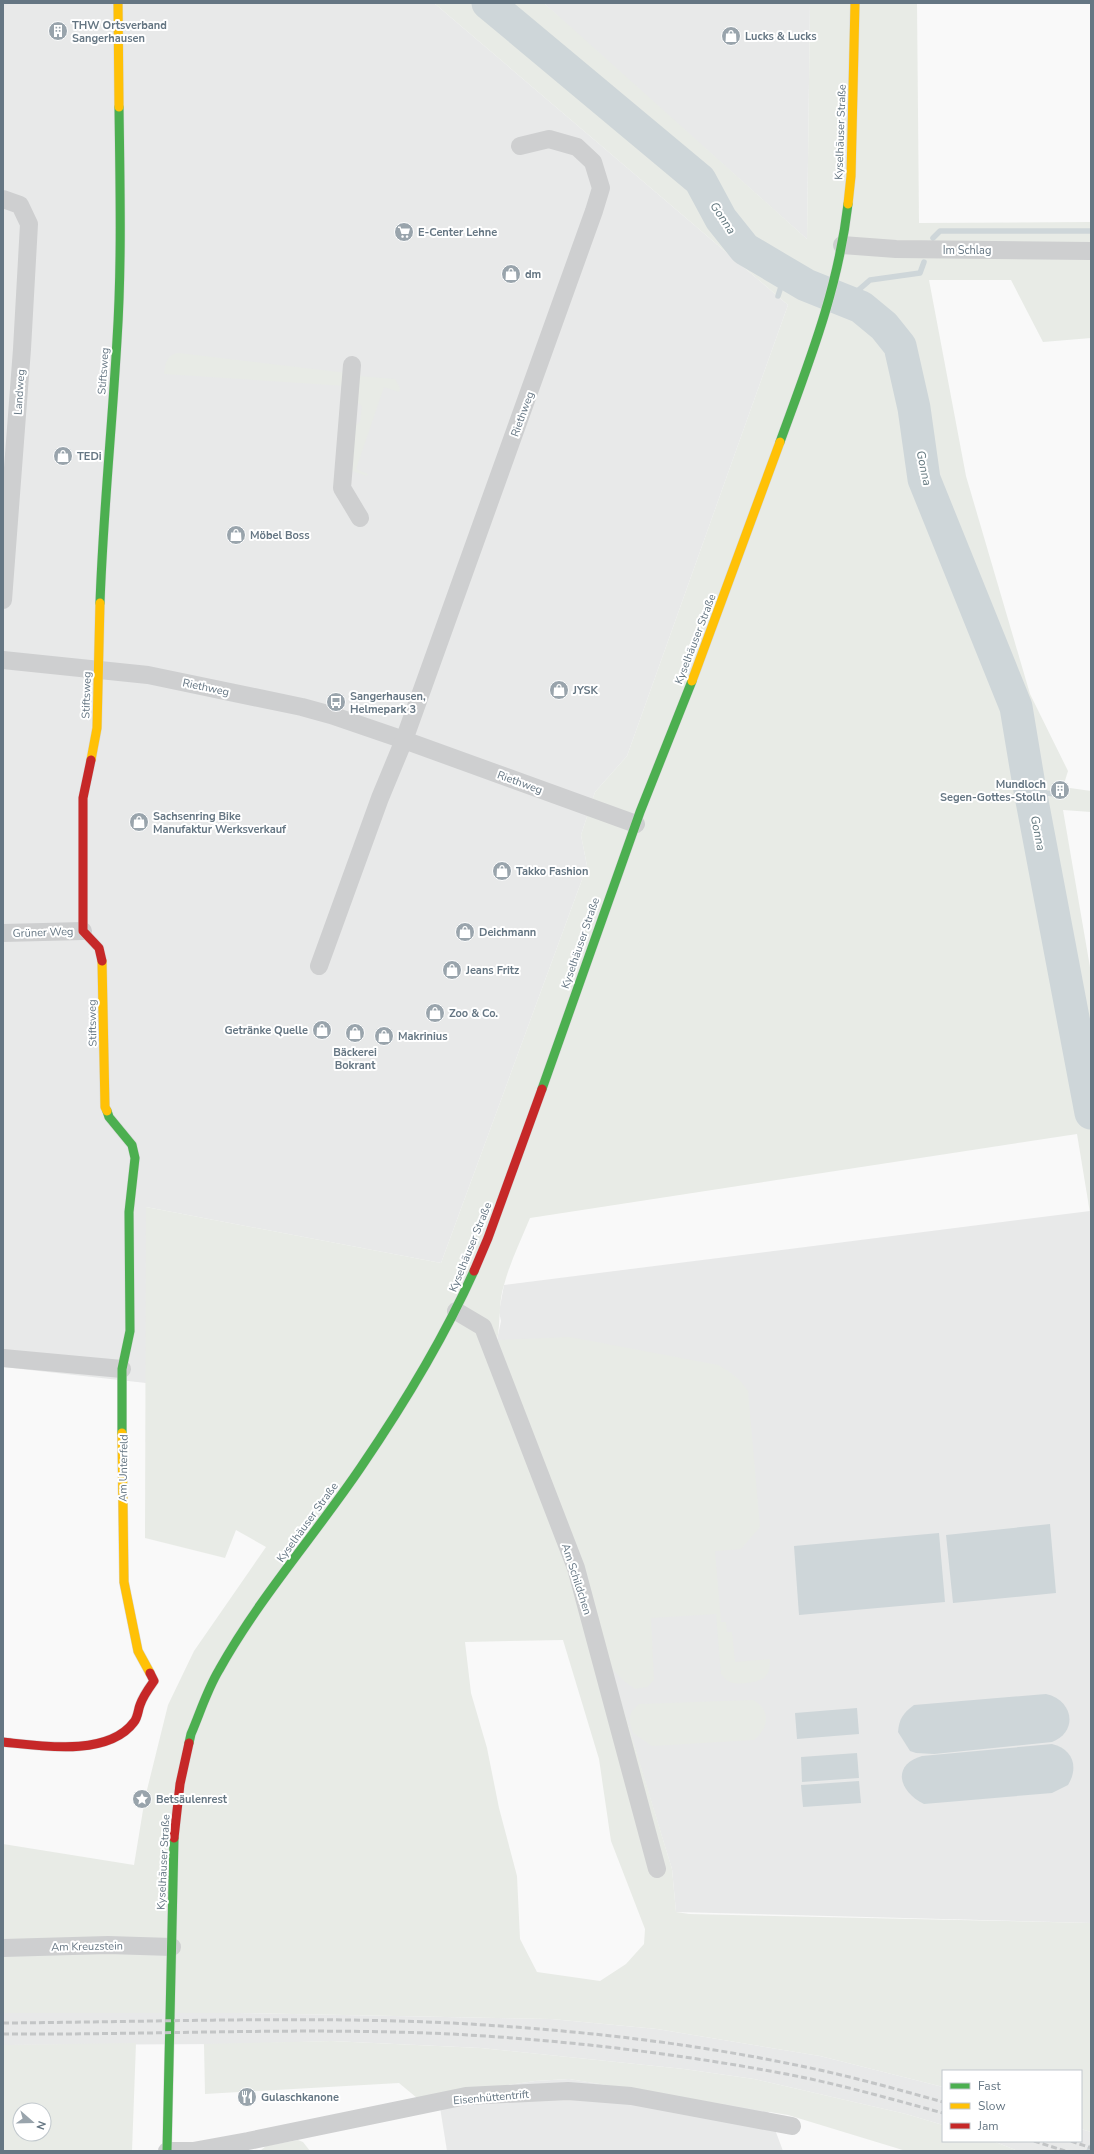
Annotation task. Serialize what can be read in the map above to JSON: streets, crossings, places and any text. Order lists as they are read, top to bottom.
{
  "streets": {
    "main road": ["Kyselhäuser Straße", "Stiftsweg", "Am Unterfeld"],
    "street": [
      "Im Schlag",
      "Landweg",
      "Riethweg",
      "Grüner Weg",
      "Am Schildchen",
      "Am Kreuzstein",
      "Eisenhüttentrift"
    ]
  },
  "crossings": [
    ["Kyselhäuser Straße", "Im Schlag"],
    ["Kyselhäuser Straße", "Riethweg"],
    ["Kyselhäuser Straße", "Am Schildchen"],
    ["Kyselhäuser Straße", "Am Kreuzstein"],
    ["Kyselhäuser Straße", "Eisenhüttentrift"],
    ["Stiftsweg", "Riethweg"],
    ["Stiftsweg", "Grüner Weg"],
    ["Stiftsweg", "Am Unterfeld"]
  ],
  "water": ["Gonna"],
  "places": {
    "building": ["THW Ortsverband Sangerhausen", "Mundloch Segen-Gottes-Stolln"],
    "shop": [
      "Lucks & Lucks",
      "dm",
      "TEDi",
      "Möbel Boss",
      "JYSK",
      "Sachsenring Bike Manufaktur Werksverkauf",
      "Takko Fashion",
      "Deichmann",
      "Jeans Fritz",
      "Zoo & Co.",
      "Getränke Quelle",
      "Bäckerei Bokrant",
      "Makrinius"
    ],
    "supermarket": ["E-Center Lehne"],
    "bus stop": ["Sangerhausen, Helmepark 3"],
    "place": ["Betsäulenrest"],
    "restaurant": ["Gulaschkanone"]
  },
  "legend": ["Fast", "Slow", "Jam"],
  "north": "right"
}
